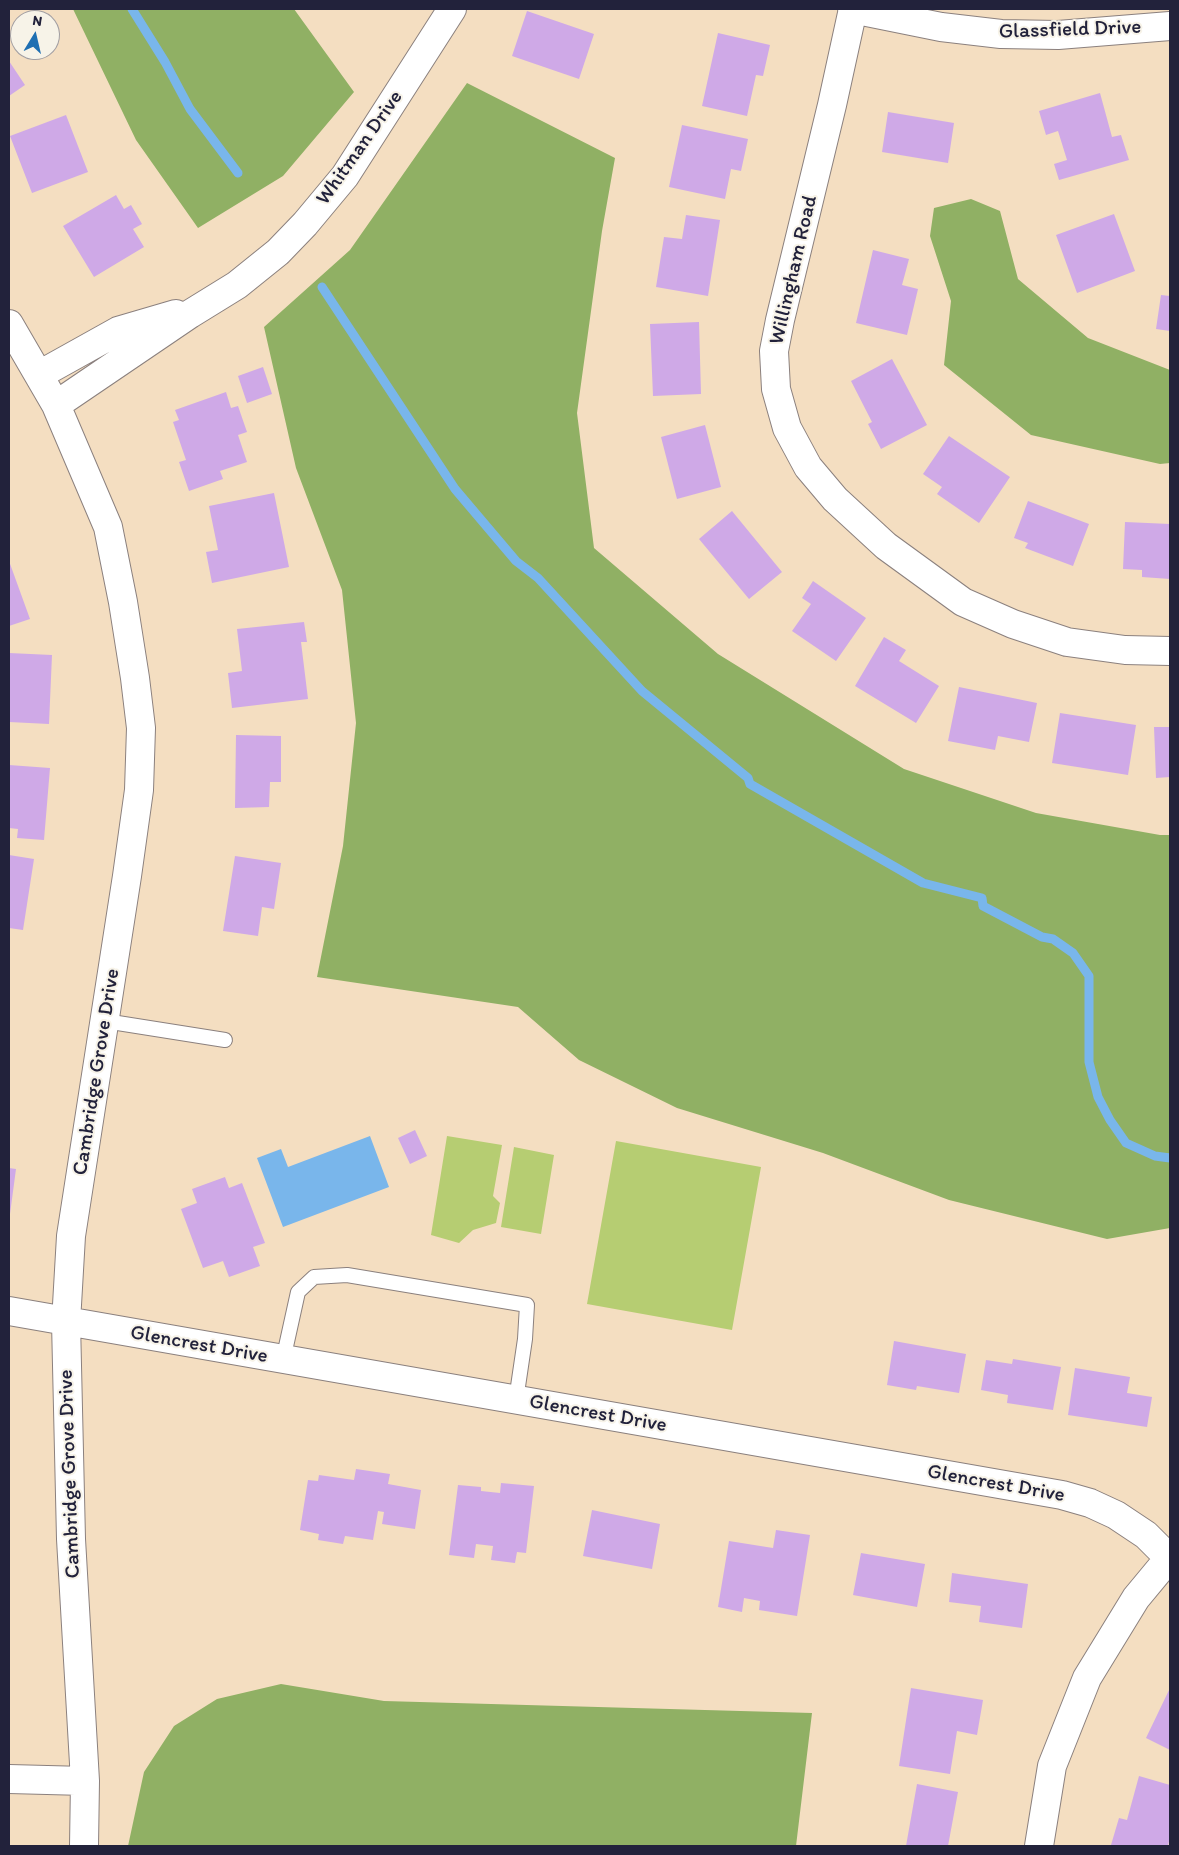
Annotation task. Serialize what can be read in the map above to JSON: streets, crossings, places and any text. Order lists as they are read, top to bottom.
{
  "streets": {
    "street": [
      "Glassfield Drive",
      "Whitman Drive",
      "Willingham Road",
      "Cambridge Grove Drive",
      "Glencrest Drive"
    ]
  },
  "crossings": [
    ["Glassfield Drive", "Willingham Road"],
    ["Whitman Drive", "Cambridge Grove Drive"],
    ["Cambridge Grove Drive", "Glencrest Drive"]
  ],
  "north": "top"
}
